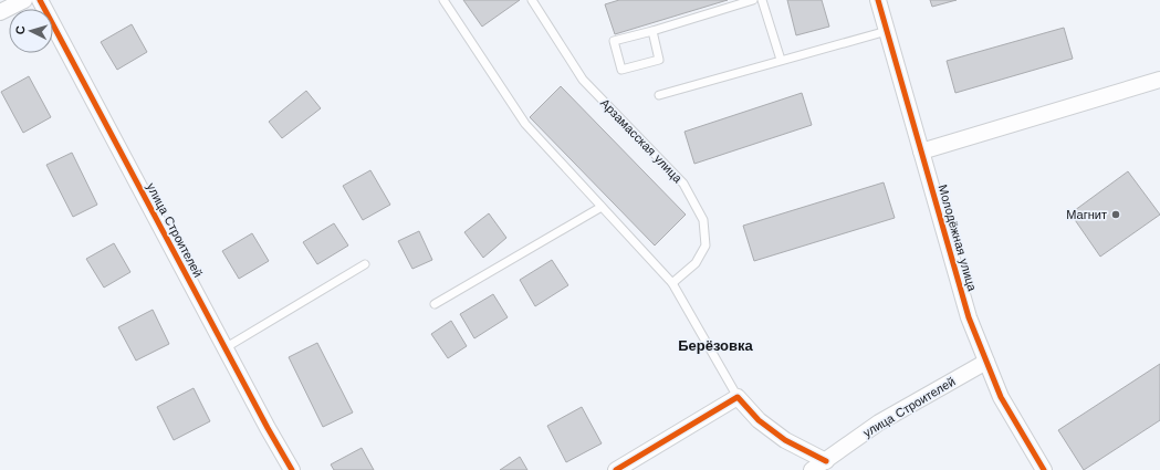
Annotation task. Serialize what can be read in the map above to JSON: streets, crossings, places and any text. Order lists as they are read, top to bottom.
{
  "streets": {
    "street": ["улица Строителей", "Молодёжная улица"],
    "lane": ["Арзамасская улица"]
  },
  "crossings": [
    ["улица Строителей", "Молодёжная улица"]
  ],
  "districts": ["Берёзовка"],
  "places": ["Магнит"],
  "north": "left"
}
